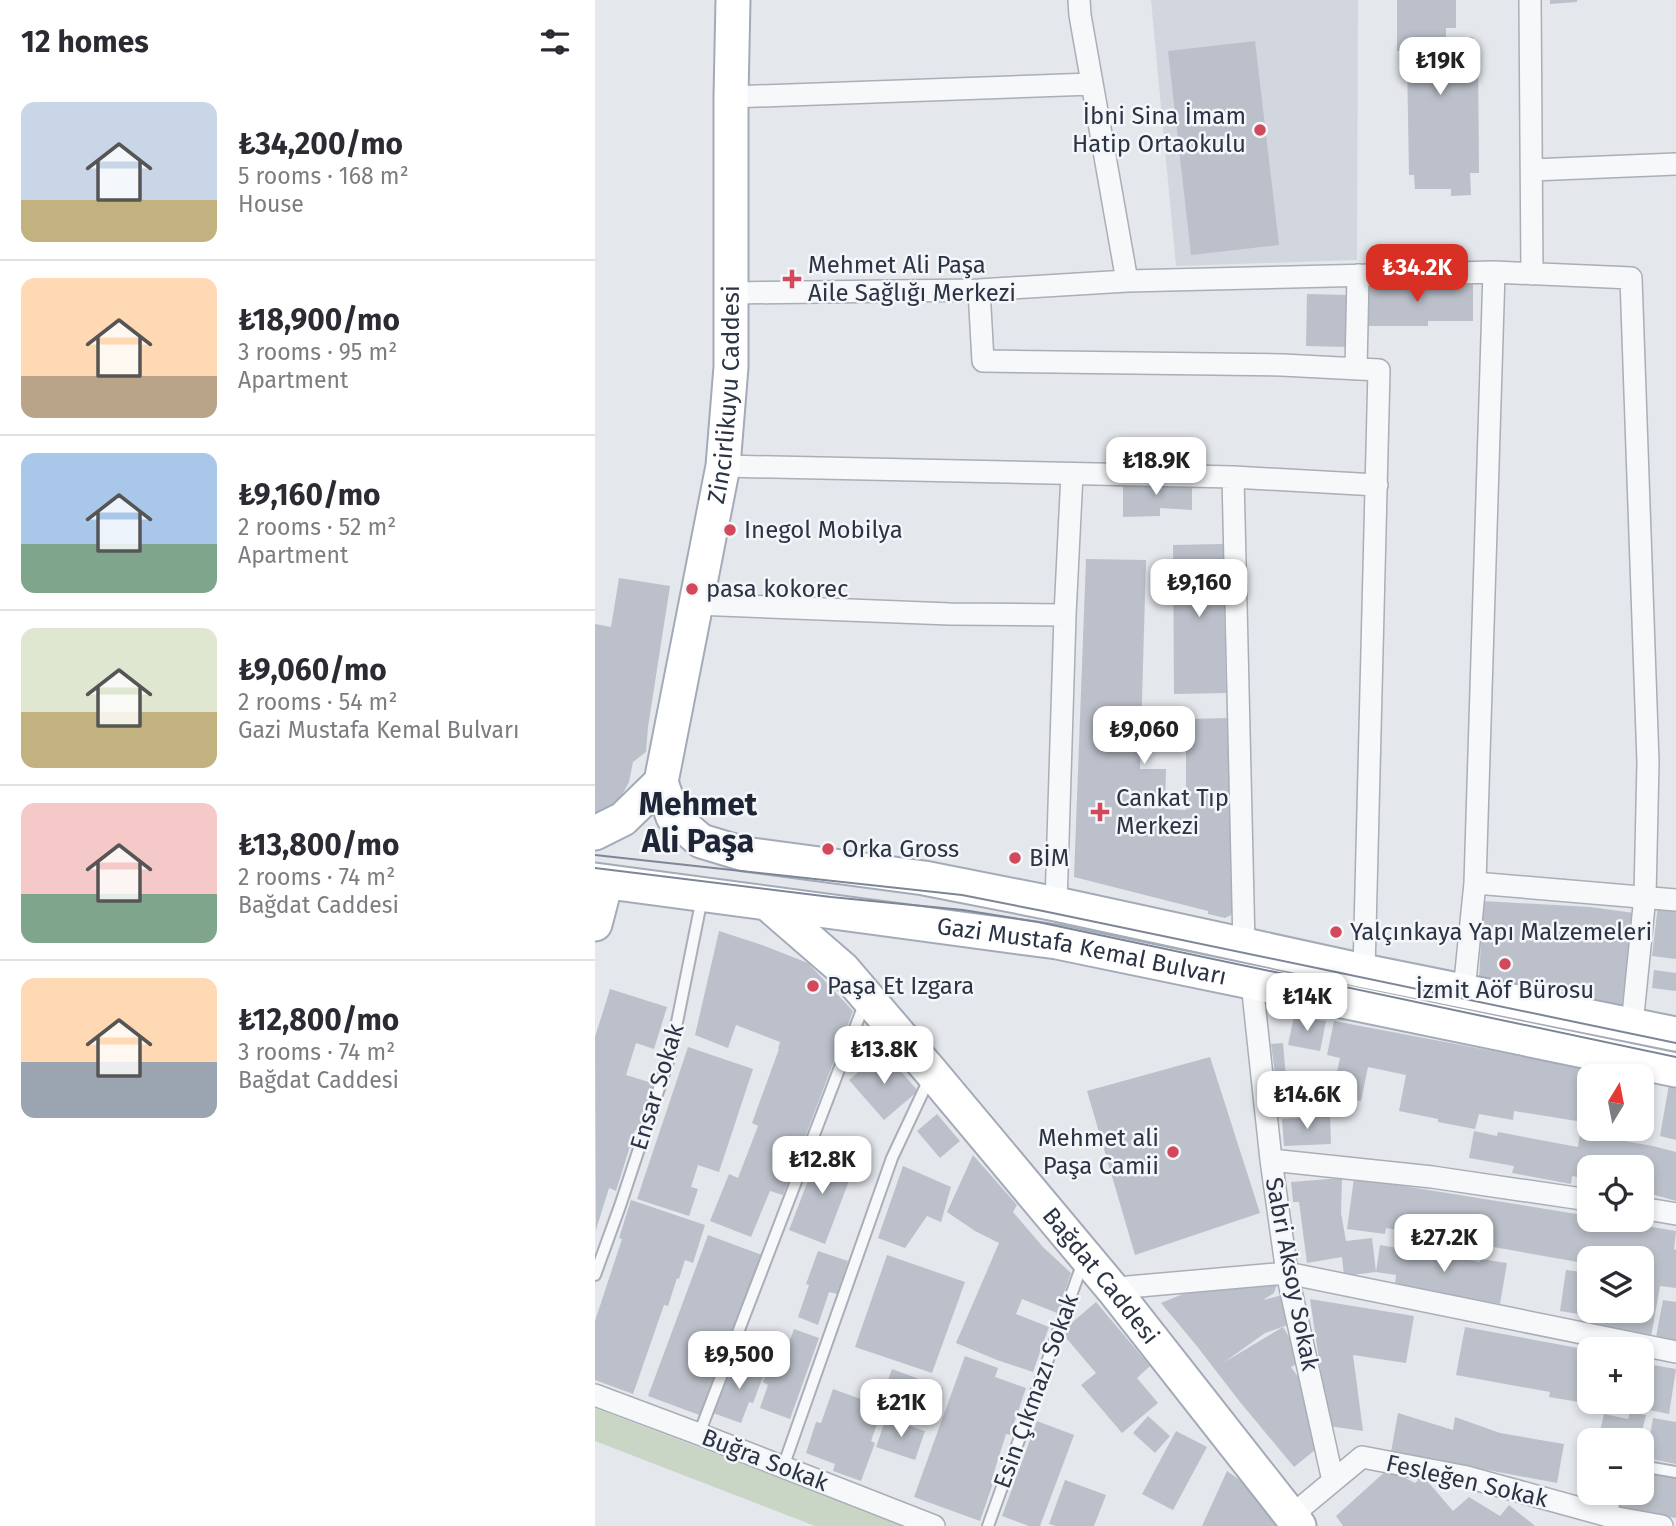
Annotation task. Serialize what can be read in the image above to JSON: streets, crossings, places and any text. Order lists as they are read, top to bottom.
{
  "streets": {
    "main road": ["Zincirlikuyu Caddesi", "Gazi Mustafa Kemal Bulvarı", "Bağdat Caddesi"],
    "street": ["Sabri Aksoy Sokak", "Buğra Sokak", "Fesleğen Sokak"],
    "lane": ["Ensar Sokak", "Esin Çıkmazı Sokak"]
  },
  "crossings": [
    ["Zincirlikuyu Caddesi", "Gazi Mustafa Kemal Bulvarı"],
    ["Gazi Mustafa Kemal Bulvarı", "Ensar Sokak"],
    ["Gazi Mustafa Kemal Bulvarı", "Sabri Aksoy Sokak"],
    ["Gazi Mustafa Kemal Bulvarı", "Bağdat Caddesi"],
    ["Sabri Aksoy Sokak", "Fesleğen Sokak"],
    ["Bağdat Caddesi", "Esin Çıkmazı Sokak"],
    ["Bağdat Caddesi", "Fesleğen Sokak"]
  ],
  "districts": ["Mehmet Ali Paşa"],
  "places": {
    "other": [
      "İbni Sina İmam Hatip Ortaokulu",
      "Inegol Mobilya",
      "pasa kokorec",
      "Orka Gross",
      "BİM",
      "Yalçınkaya Yapı Malzemeleri",
      "İzmit Aöf Bürosu",
      "Paşa Et Izgara",
      "Mehmet ali Paşa Camii"
    ],
    "health": ["Mehmet Ali Paşa Aile Sağlığı Merkezi", "Cankat Tıp Merkezi"]
  },
  "north": "top",
  "page": {
    "heading": "12 homes",
    "price": [
      "₺19K",
      "₺34.2K",
      "₺18.9K",
      "₺9,160",
      "₺9,060",
      "₺14K",
      "₺13.8K",
      "₺14.6K",
      "₺12.8K",
      "₺27.2K",
      "₺9,500",
      "₺21K"
    ],
    "list": [
      {
        "name": "₺34,200/mo",
        "note": "5 rooms · 168 m² · House"
      },
      {
        "name": "₺18,900/mo",
        "note": "3 rooms · 95 m² · Apartment"
      },
      {
        "name": "₺9,160/mo",
        "note": "2 rooms · 52 m² · Apartment"
      },
      {
        "name": "₺9,060/mo",
        "note": "2 rooms · 54 m² · Gazi Mustafa Kemal Bulvarı"
      },
      {
        "name": "₺13,800/mo",
        "note": "2 rooms · 74 m² · Bağdat Caddesi"
      },
      {
        "name": "₺12,800/mo",
        "note": "3 rooms · 74 m² · Bağdat Caddesi"
      }
    ],
    "map_buttons": ["+", "−"]
  }
}
